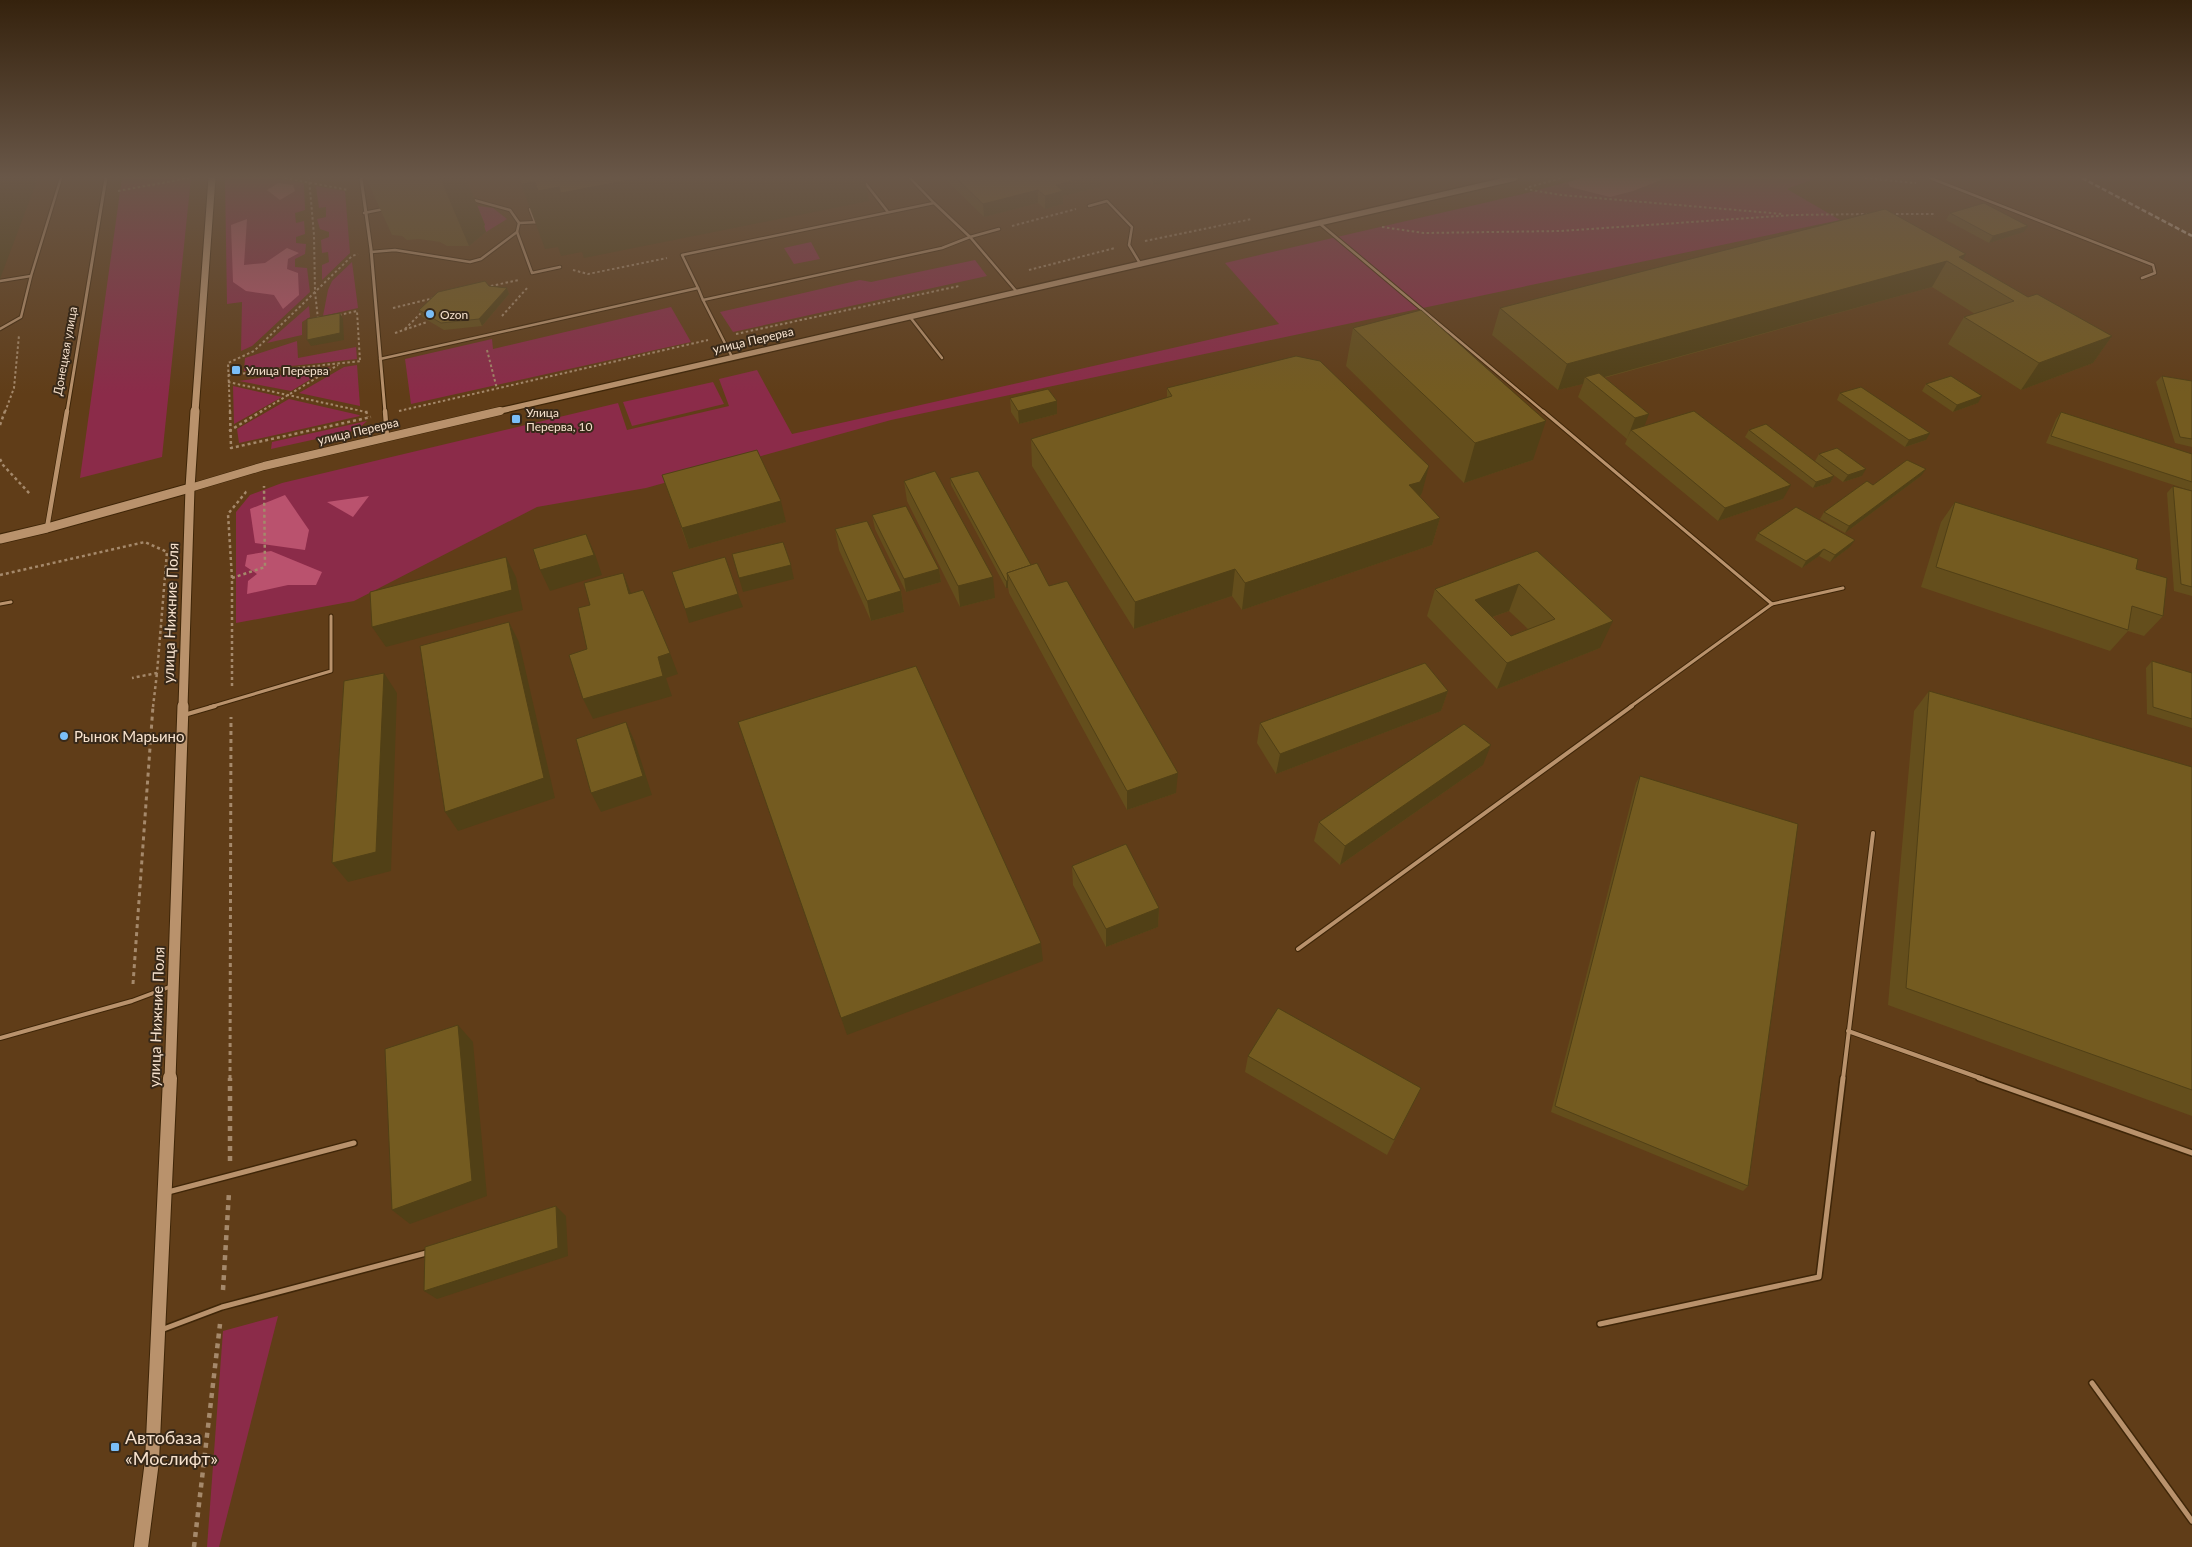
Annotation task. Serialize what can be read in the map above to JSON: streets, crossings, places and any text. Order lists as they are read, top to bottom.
{
  "streets": {
    "main road": ["улица Перерва", "улица Нижние Поля"],
    "street": ["Донецкая улица"]
  },
  "crossings": [
    ["улица Перерва", "Донецкая улица"],
    ["улица Перерва", "улица Нижние Поля"]
  ],
  "places": {
    "other": ["Ozon", "Рынок Марьино"],
    "transit": ["Улица Перерва", "Улица Перерва, 10", "Автобаза «Мослифт»"]
  }
}
